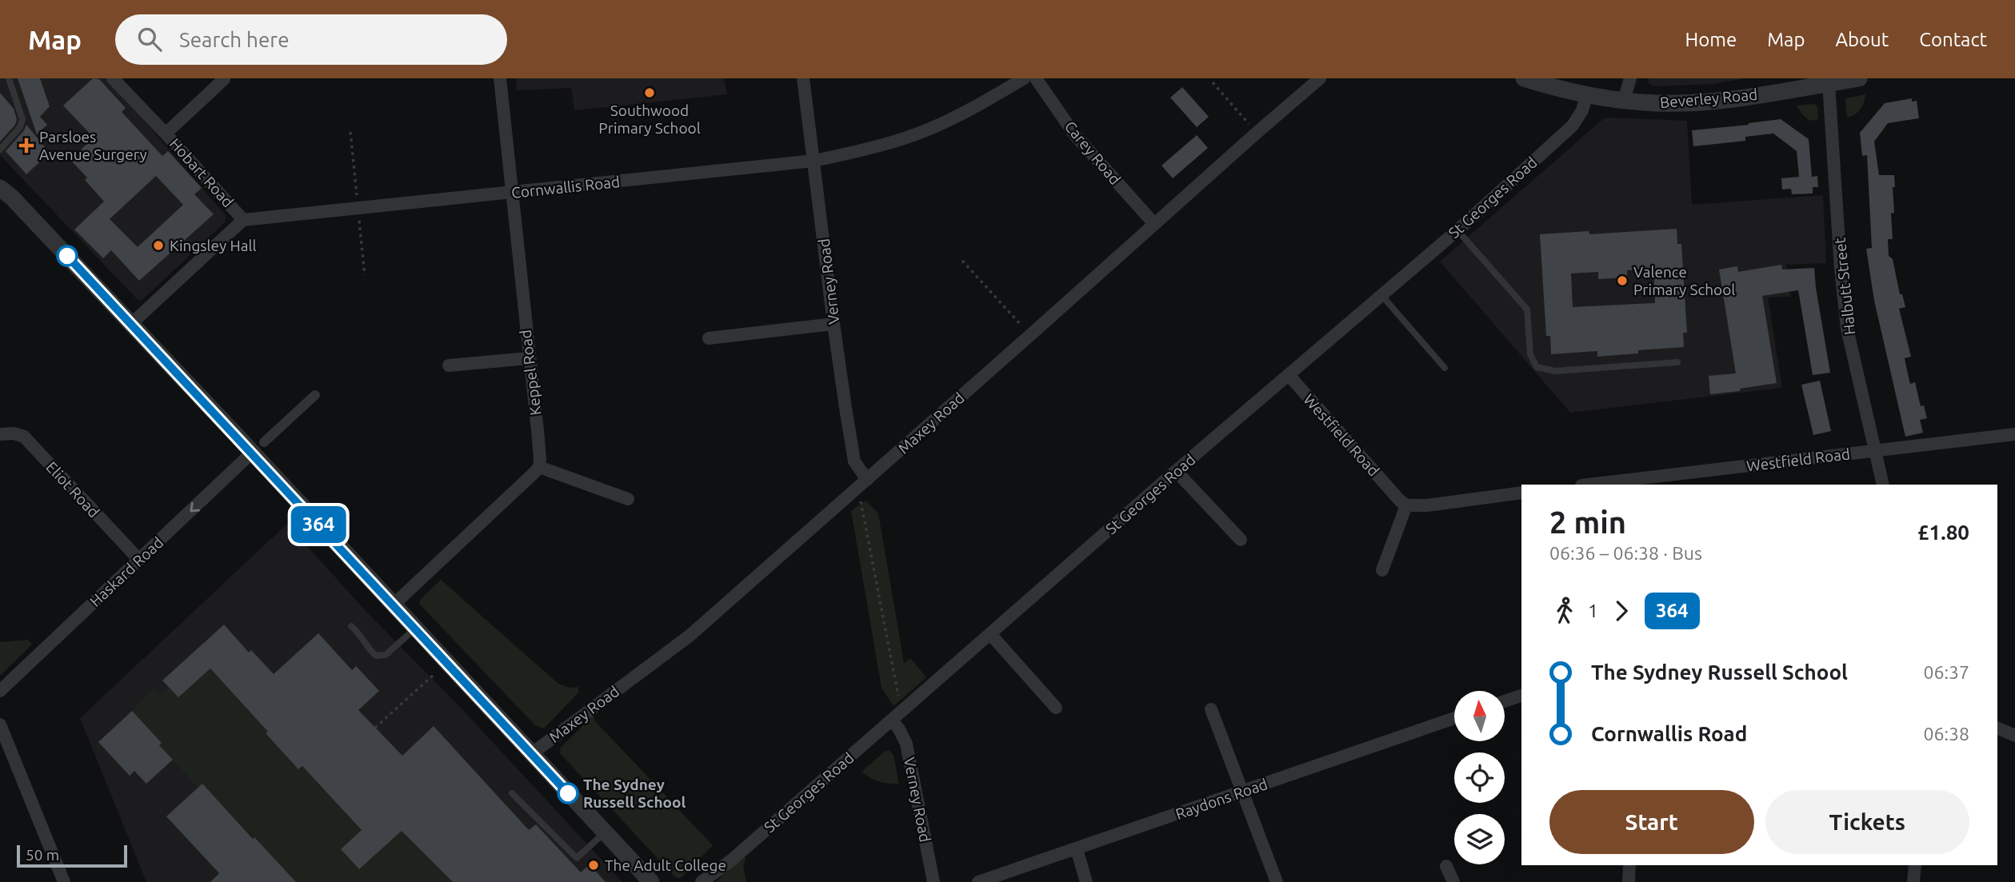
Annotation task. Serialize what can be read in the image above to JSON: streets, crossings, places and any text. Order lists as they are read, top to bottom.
{
  "streets": {
    "street": [
      "Beverley Road",
      "Carey Road",
      "Hobart Road",
      "Cornwallis Road",
      "St Georges Road",
      "Verney Road",
      "Halbutt Street",
      "Keppel Road",
      "Maxey Road",
      "Westfield Road",
      "Eliot Road",
      "Haskard Road",
      "Raydons Road"
    ]
  },
  "crossings": [
    ["Beverley Road", "St Georges Road"],
    ["Beverley Road", "Halbutt Street"],
    ["Carey Road", "Maxey Road"],
    ["Hobart Road", "Cornwallis Road"],
    ["Cornwallis Road", "Verney Road"],
    ["Cornwallis Road", "Keppel Road"],
    ["St Georges Road", "Verney Road"],
    ["St Georges Road", "Westfield Road"],
    ["Verney Road", "Maxey Road"],
    ["Halbutt Street", "Westfield Road"],
    ["Eliot Road", "Haskard Road"]
  ],
  "one_way": ["Haskard Road"],
  "places": {
    "other": [
      "Southwood Primary School",
      "Kingsley Hall",
      "Valence Primary School",
      "The Sydney Russell School",
      "The Adult College"
    ],
    "health": ["Parsloes Avenue Surgery"]
  },
  "lines": ["bus line 364"],
  "scale_bar": "50 m",
  "north": "top",
  "page": {
    "header": "Map",
    "search": "Search here",
    "nav": [
      "Home",
      "Map",
      "About",
      "Contact"
    ],
    "on_map": "364",
    "heading": ["2 min", "06:36 – 06:38 · Bus", "£1.80"],
    "legs": ["1", "364"],
    "list": [
      {
        "name": "The Sydney Russell School",
        "value": "06:37"
      },
      {
        "name": "Cornwallis Road",
        "value": "06:38"
      }
    ],
    "buttons": ["Start", "Tickets"],
    "scale": "50 m"
  }
}
